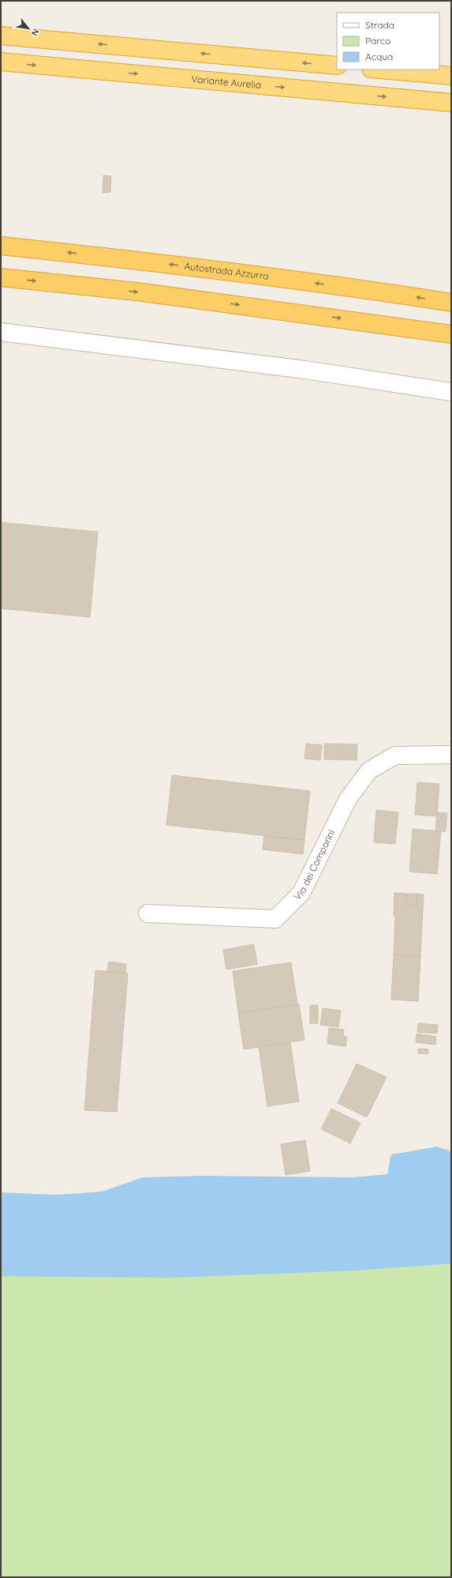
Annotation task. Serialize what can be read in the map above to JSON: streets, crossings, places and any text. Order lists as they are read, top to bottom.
{
  "streets": {
    "highway": ["Variante Aurelia", "Autostrada Azzurra"],
    "street": ["Via dei Comparini"]
  },
  "legend": ["Strada", "Parco", "Acqua"],
  "north": "bottom right"
}
